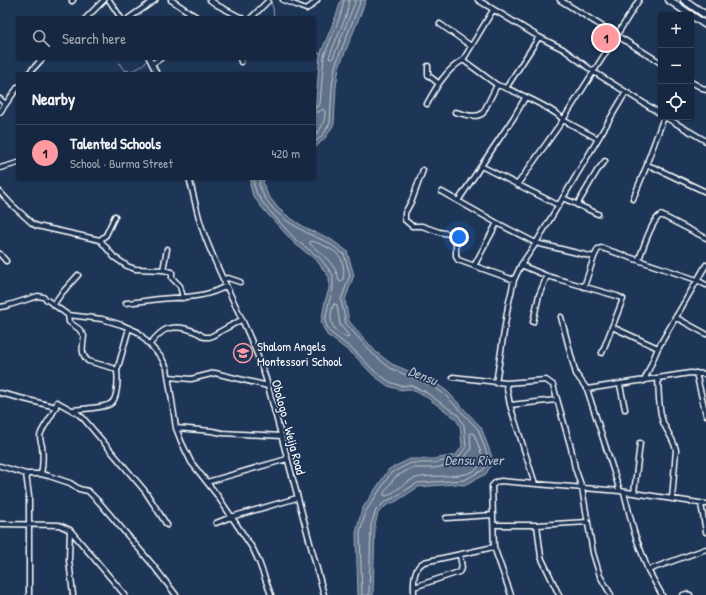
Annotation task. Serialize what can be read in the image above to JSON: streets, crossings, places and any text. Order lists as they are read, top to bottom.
{
  "streets": {
    "street": ["Obologo - Weija Road"]
  },
  "water": ["Densu", "Densu River"],
  "places": {
    "school or university": ["Shalom Angels Montessori School"]
  },
  "page": {
    "map_buttons": ["+", "−"],
    "search": "Search here",
    "pins": "1",
    "heading": "Nearby",
    "list": [
      {
        "mark": "1",
        "name": "Talented Schools",
        "note": "School · Burma Street",
        "value": "420 m"
      }
    ]
  }
}
